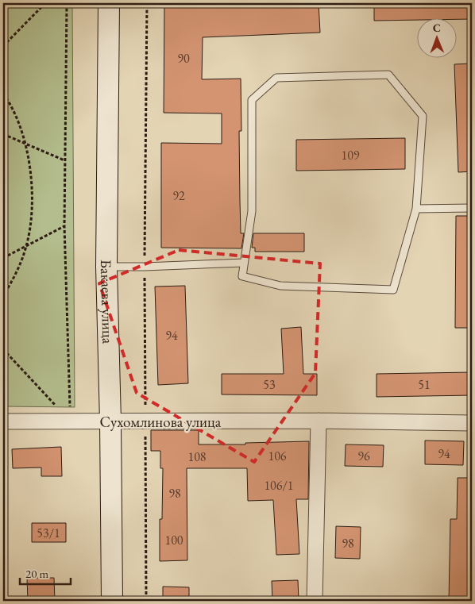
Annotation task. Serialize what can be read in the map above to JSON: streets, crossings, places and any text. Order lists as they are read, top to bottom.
{
  "streets": {
    "main road": ["Бакаева улица"],
    "street": ["Сухомлинова улица"]
  },
  "crossings": [
    ["Бакаева улица", "Сухомлинова улица"]
  ],
  "house_numbers": [
    "90",
    "109",
    "92",
    "94",
    "53",
    "51",
    "94",
    "106",
    "96",
    "108",
    "106/1",
    "98",
    "53/1",
    "100",
    "98"
  ],
  "scale_bar": "20 m",
  "north": "top"
}
